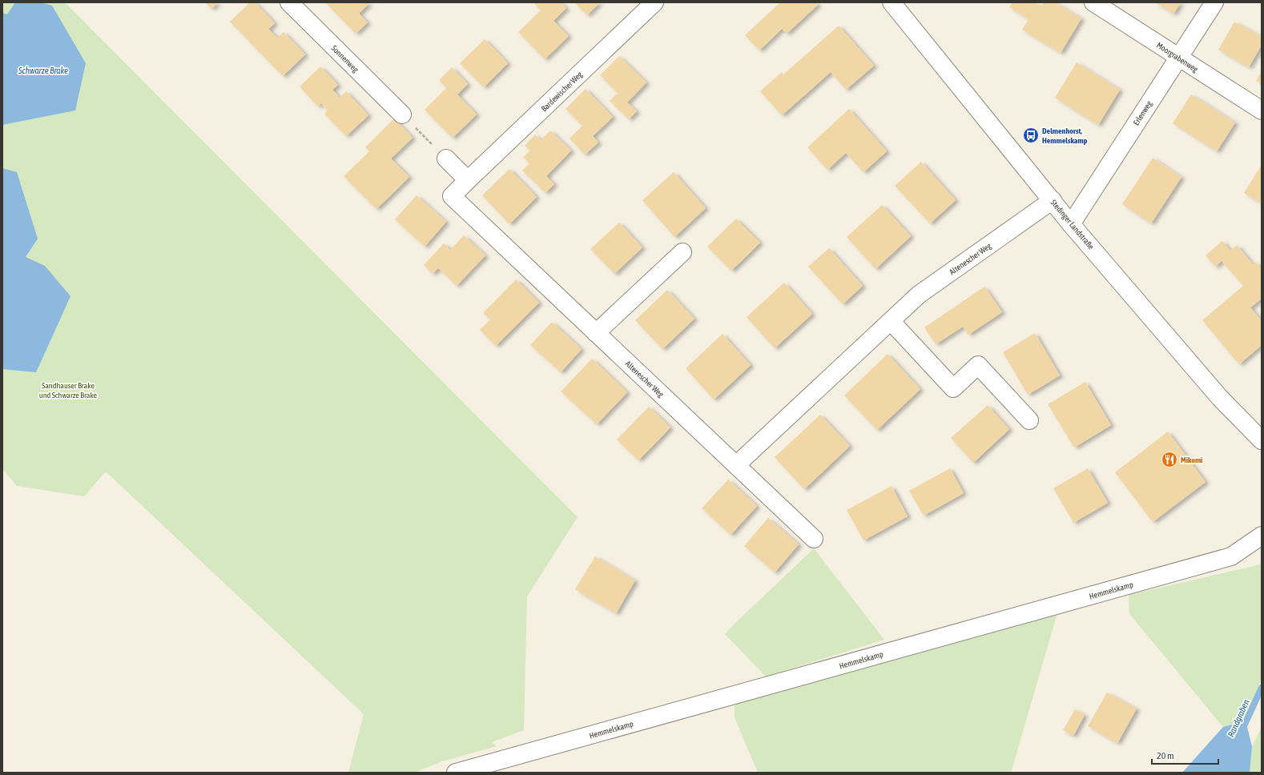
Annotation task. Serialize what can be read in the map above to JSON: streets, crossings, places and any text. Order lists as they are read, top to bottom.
{
  "streets": {
    "street": [
      "Moorgrabenweg",
      "Sonnenweg",
      "Bardewischer Weg",
      "Erlenweg",
      "Stedinger Landstraße",
      "Altenescher Weg",
      "Hemmelskamp"
    ]
  },
  "crossings": [
    ["Moorgrabenweg", "Erlenweg"],
    ["Bardewischer Weg", "Altenescher Weg"],
    ["Erlenweg", "Stedinger Landstraße"],
    ["Stedinger Landstraße", "Altenescher Weg"]
  ],
  "water": ["Schwarze Brake", "Randgraben"],
  "parks": ["Sandhauser Brake und Schwarze Brake"],
  "places": {
    "bus stop": ["Delmenhorst, Hemmelskamp"],
    "restaurant": ["Mikomi"]
  },
  "scale_bar": "20 m"
}
